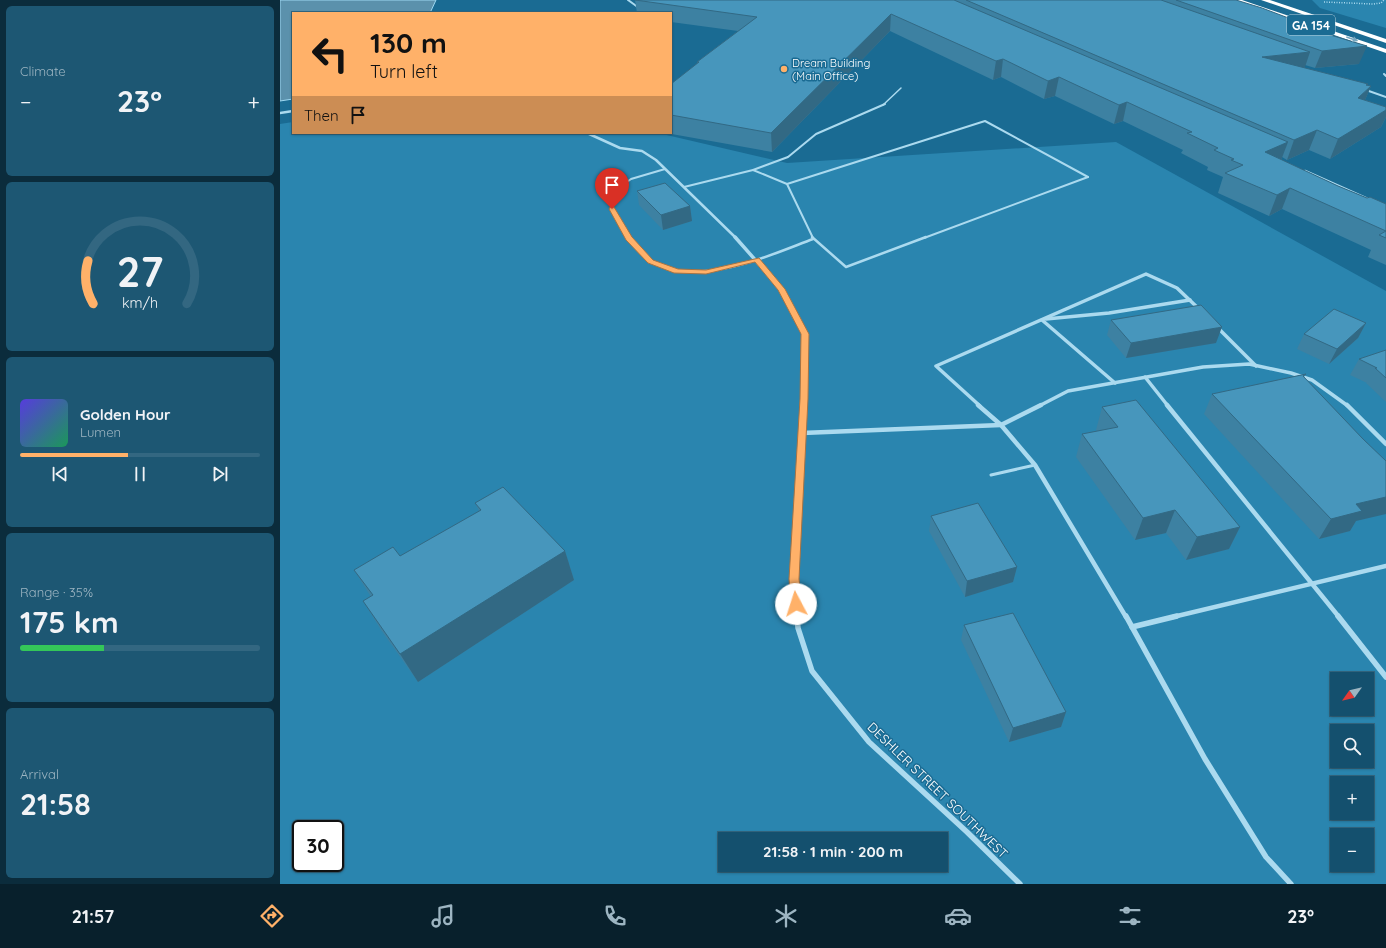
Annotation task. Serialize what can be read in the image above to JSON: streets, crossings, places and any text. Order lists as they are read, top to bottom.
{
  "streets": {
    "highway": ["GA 154"],
    "street": ["DESHLER STREET SOUTHWEST"]
  },
  "places": ["Dream Building (Main Office)"],
  "north": "bottom left",
  "page": {
    "tile": [
      "Climate",
      ["Range · 35%", "175 km"],
      ["Arrival", "21:58"]
    ],
    "turn": ["130 m", "Turn left"],
    "heat": ["−", "23°", "+"],
    "then": "Then",
    "song": ["Golden Hour", "Lumen"],
    "map_buttons": ["+", "−"],
    "limit": "30",
    "trip": "21:58 · 1 min · 200 m",
    "tabs": ["21:57", "23°"],
    "gauge": ["27", "km/h"]
  }
}
